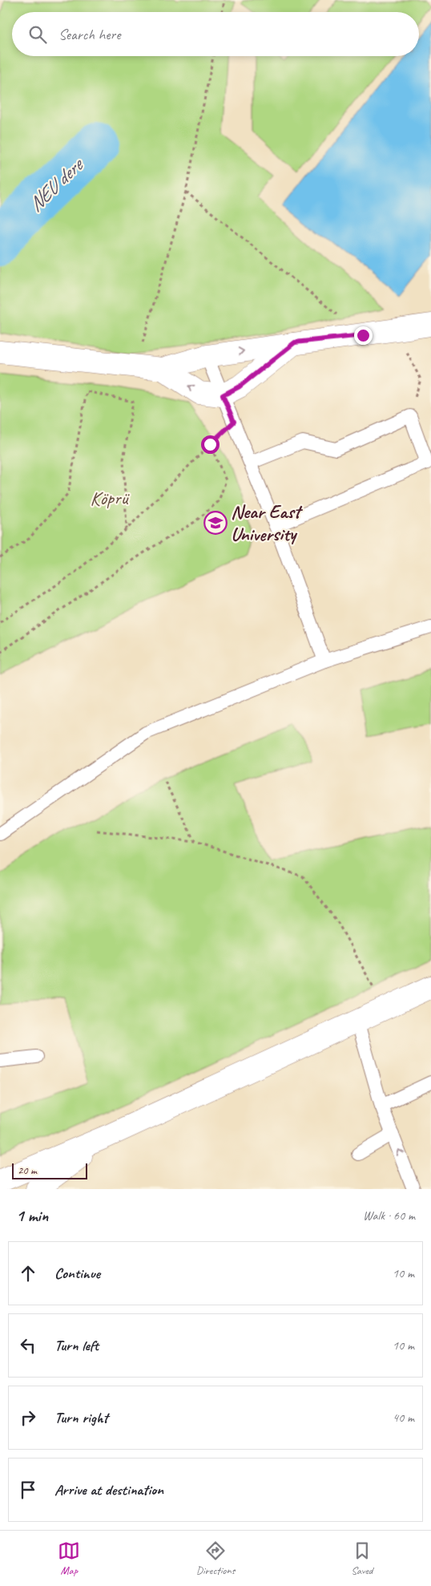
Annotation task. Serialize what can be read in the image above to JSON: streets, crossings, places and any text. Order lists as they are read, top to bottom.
{
  "water": ["NEU dere"],
  "parks": ["Köprü"],
  "places": {
    "school or university": ["Near East University"]
  },
  "scale_bar": "20 m",
  "page": {
    "search": "Search here",
    "scale": "20 m",
    "heading": ["1 min", "Walk · 60 m"],
    "list": [
      ["Continue", "10 m"],
      ["Turn left", "10 m"],
      ["Turn right", "40 m"],
      "Arrive at destination"
    ],
    "nav": ["Map", "Directions", "Saved"]
  }
}
